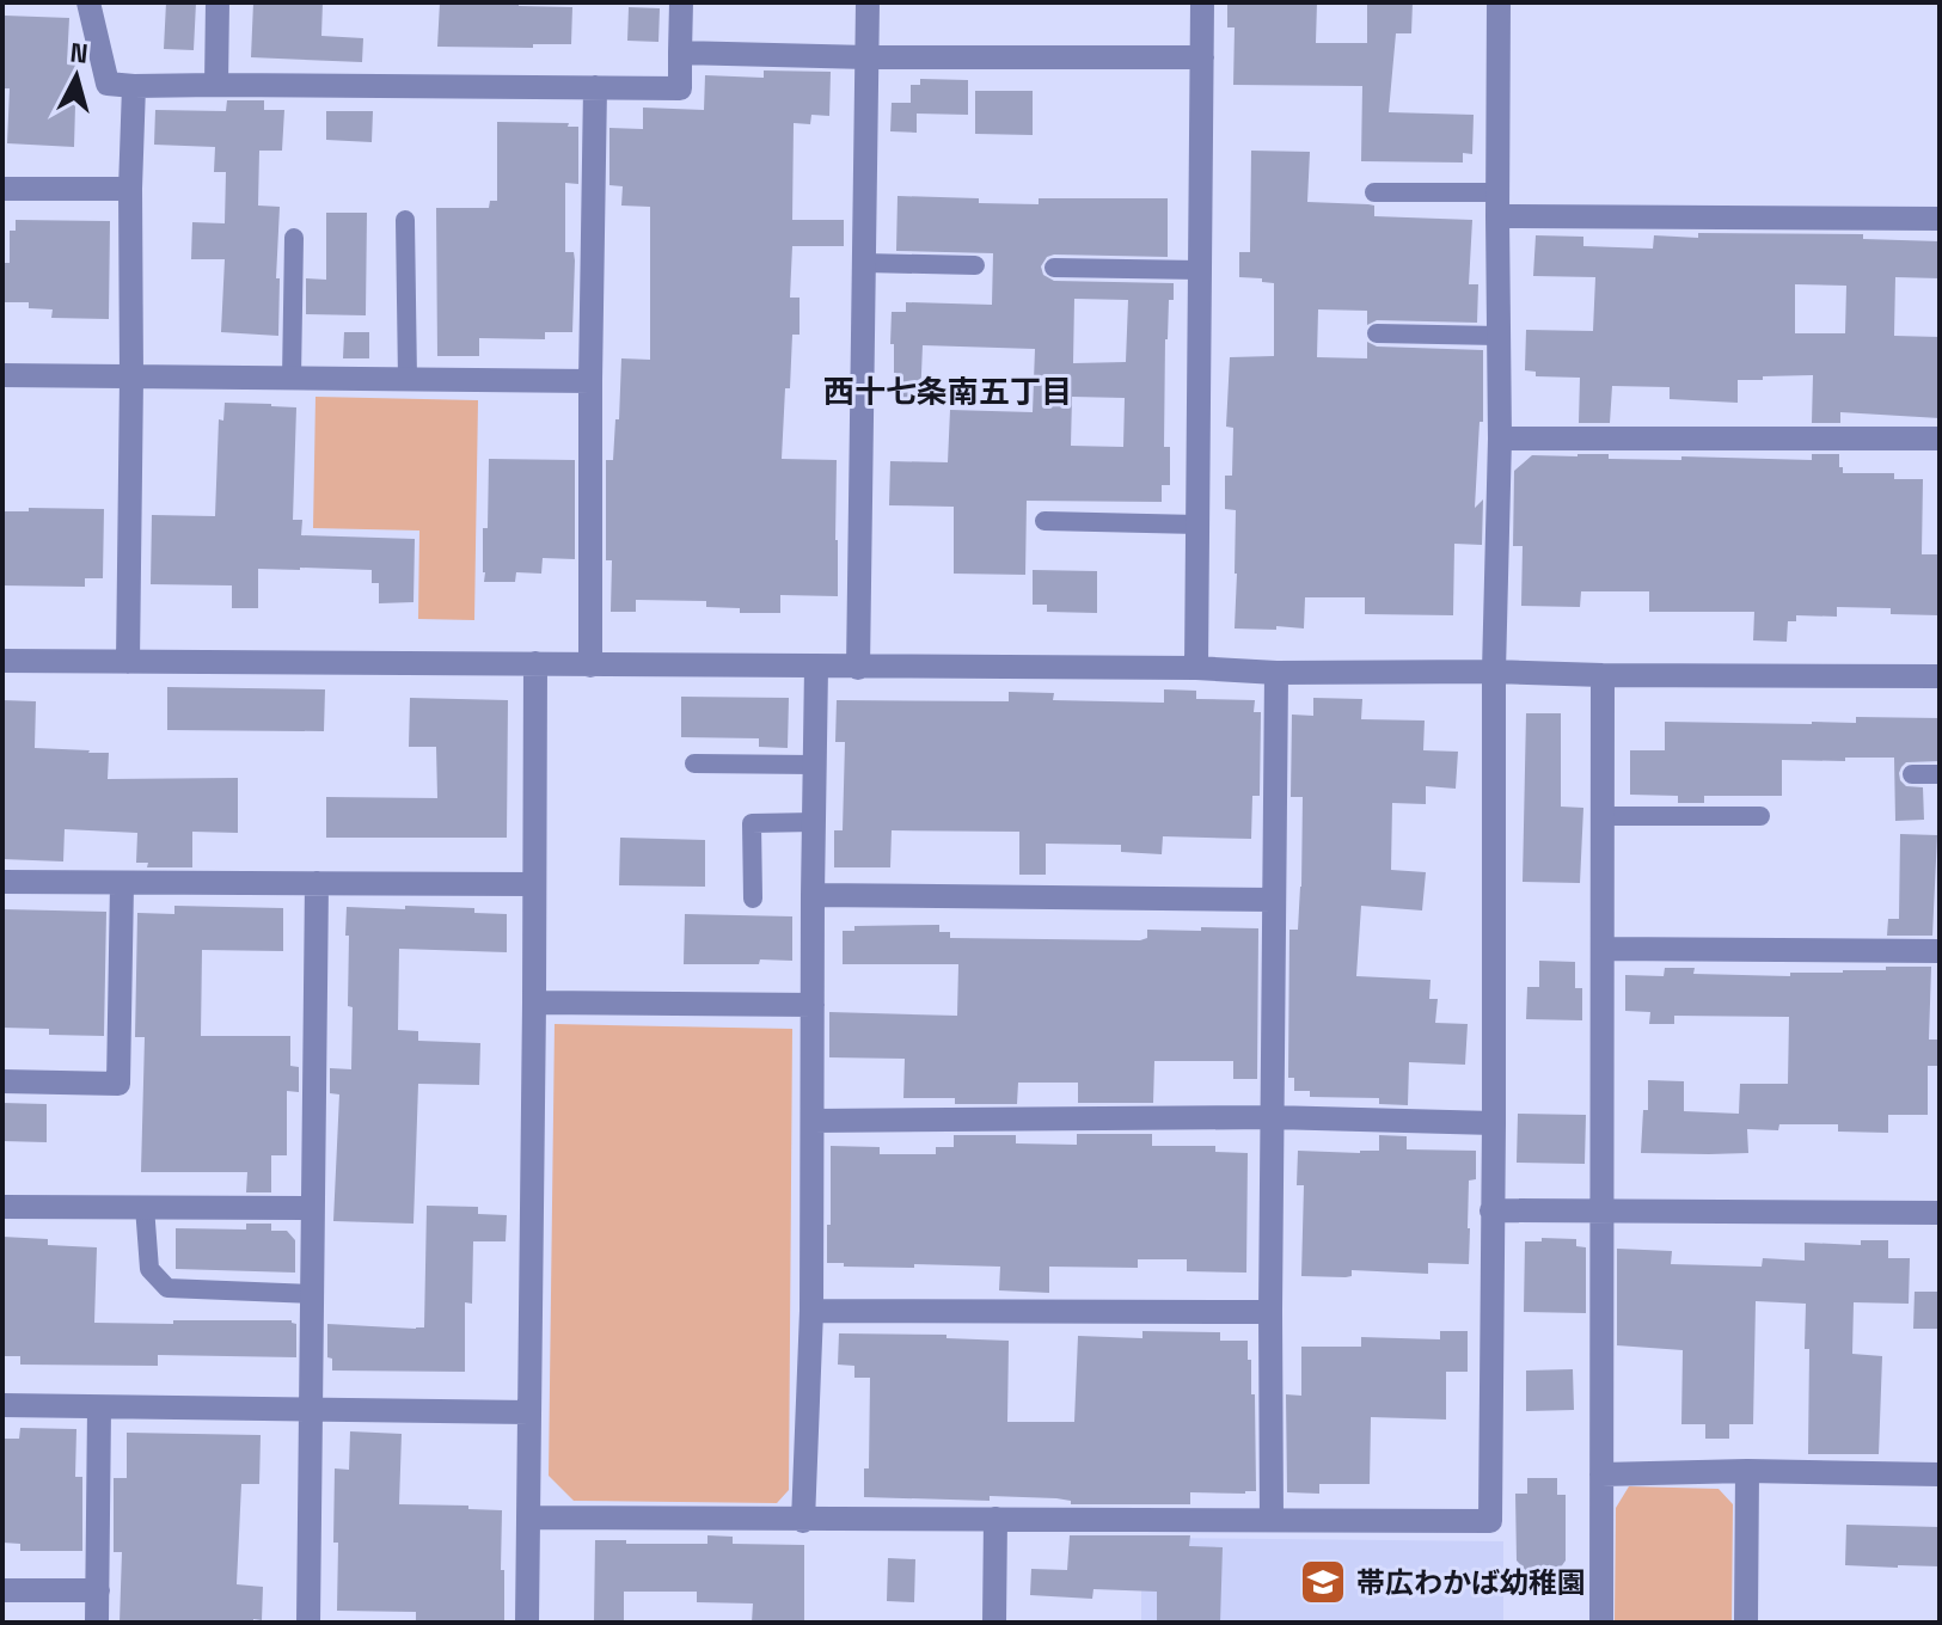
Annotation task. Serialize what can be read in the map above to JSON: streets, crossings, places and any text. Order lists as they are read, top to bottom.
{
  "districts": ["西十七条南五丁目"],
  "places": {
    "school or university": ["帯広わかば幼稚園"]
  },
  "north": "top"
}
